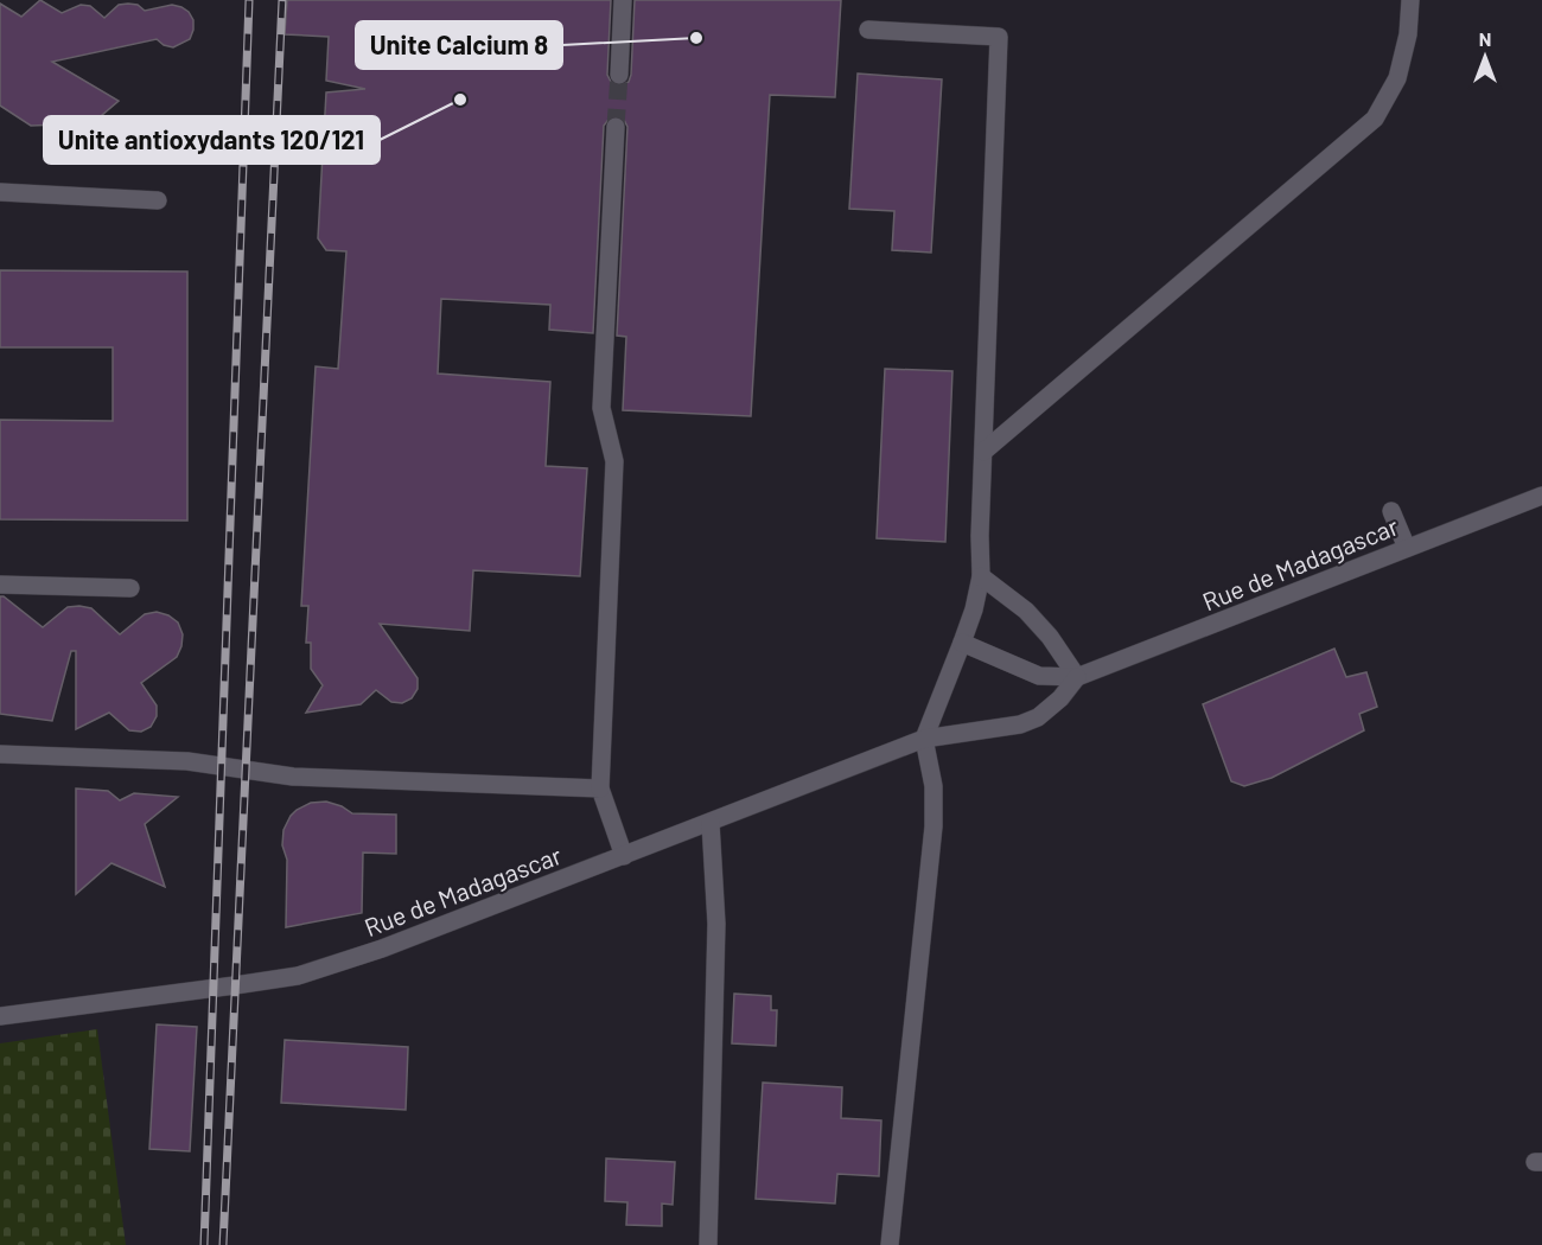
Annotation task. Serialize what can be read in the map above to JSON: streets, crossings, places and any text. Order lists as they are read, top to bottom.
{
  "streets": {
    "street": ["Rue de Madagascar"]
  },
  "places": ["Unite Calcium 8", "Unite antioxydants 120/121"],
  "north": "top"
}
